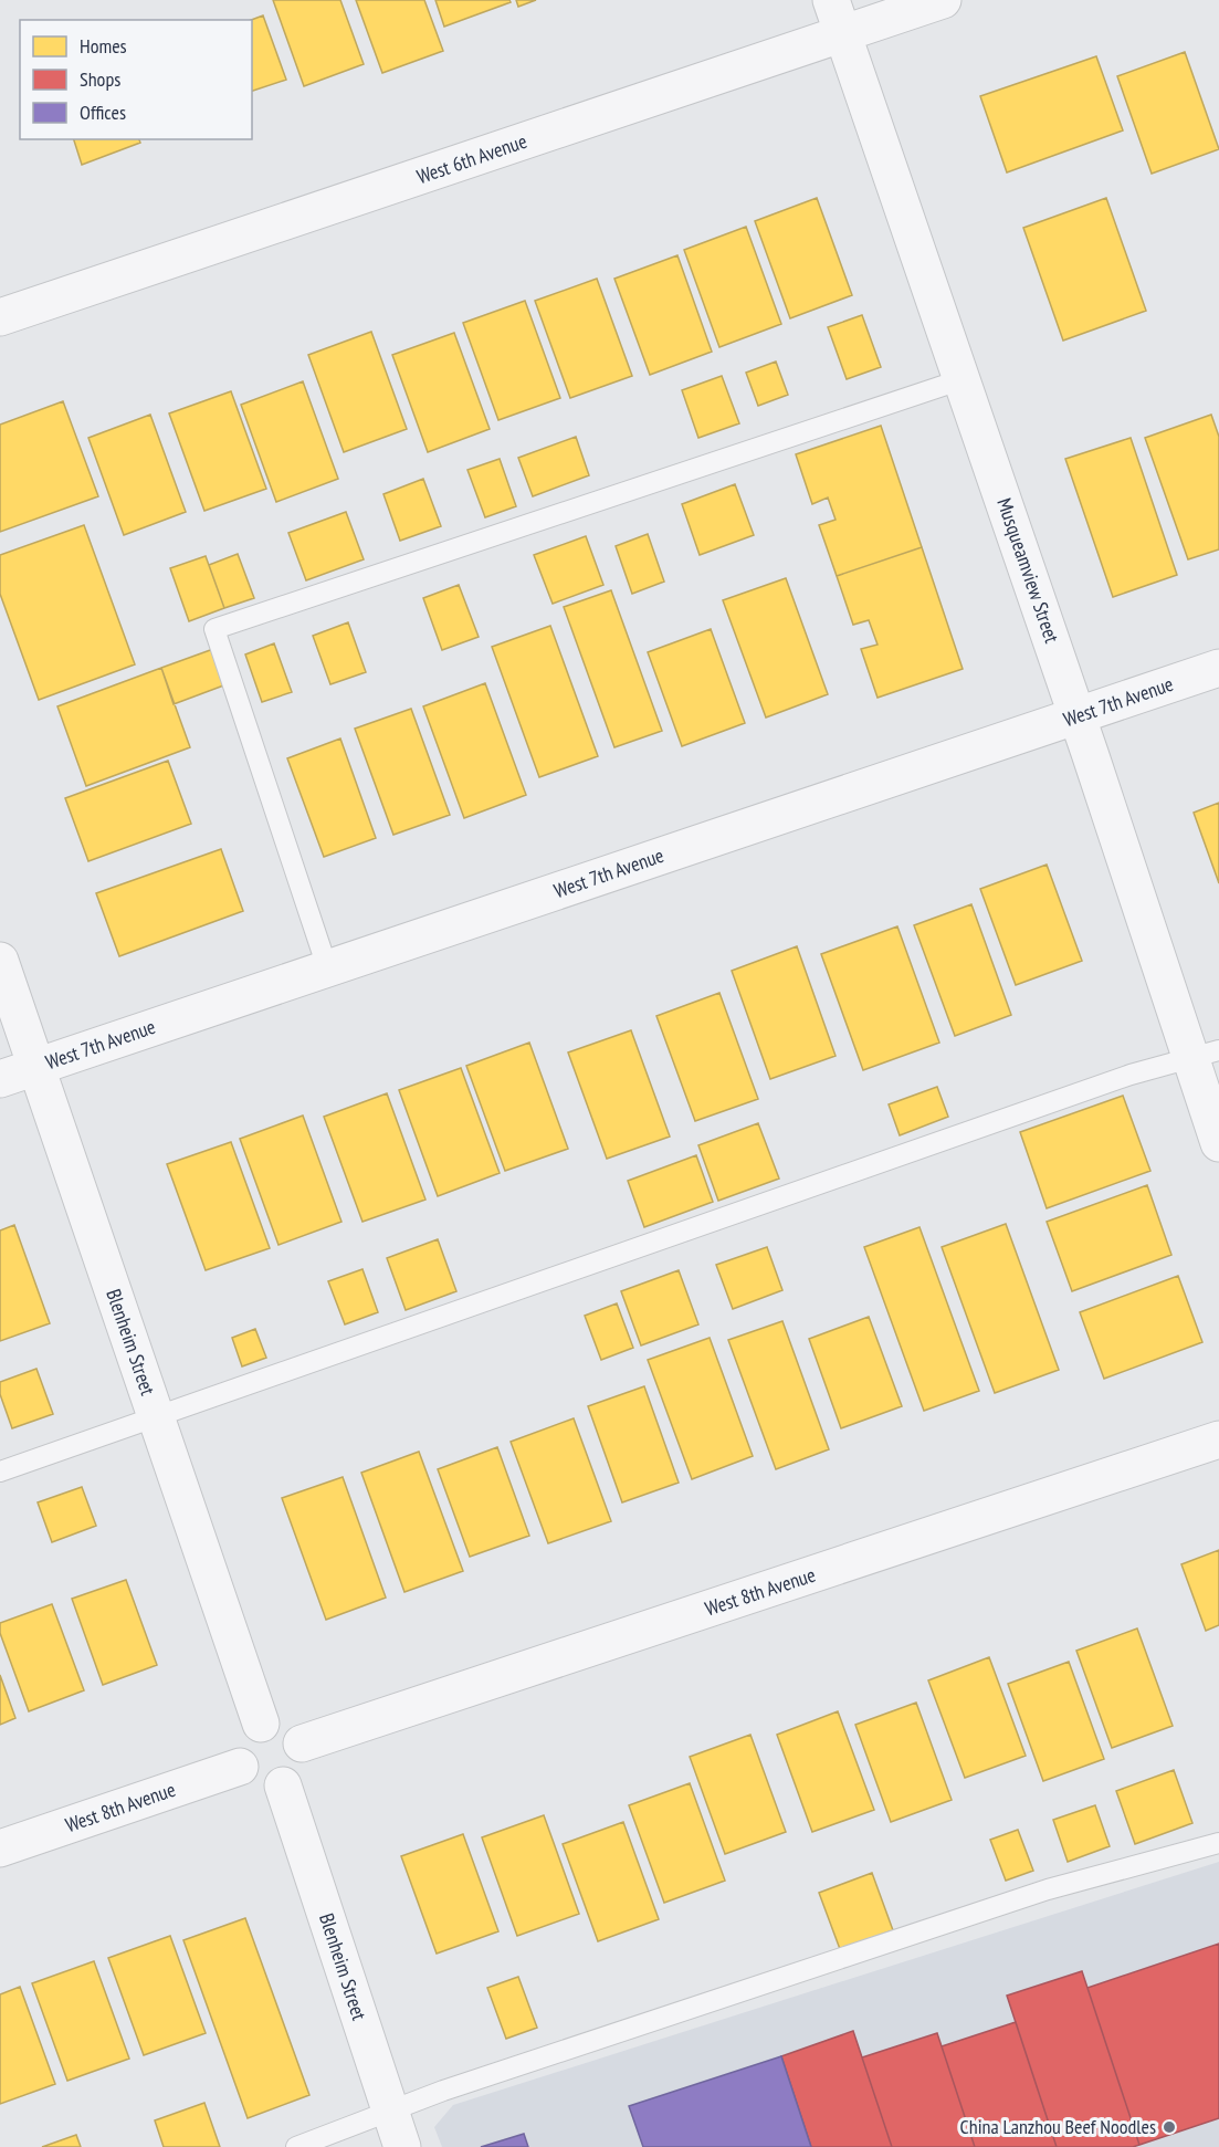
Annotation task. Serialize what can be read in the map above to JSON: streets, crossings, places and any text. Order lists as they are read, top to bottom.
{
  "streets": {
    "street": [
      "West 6th Avenue",
      "Musqueamview Street",
      "West 7th Avenue",
      "Blenheim Street",
      "West 8th Avenue"
    ]
  },
  "crossings": [
    ["West 6th Avenue", "Musqueamview Street"],
    ["Musqueamview Street", "West 7th Avenue"],
    ["West 7th Avenue", "Blenheim Street"],
    ["Blenheim Street", "West 8th Avenue"]
  ],
  "places": ["China Lanzhou Beef Noodles"],
  "legend": ["Homes", "Shops", "Offices"]
}
